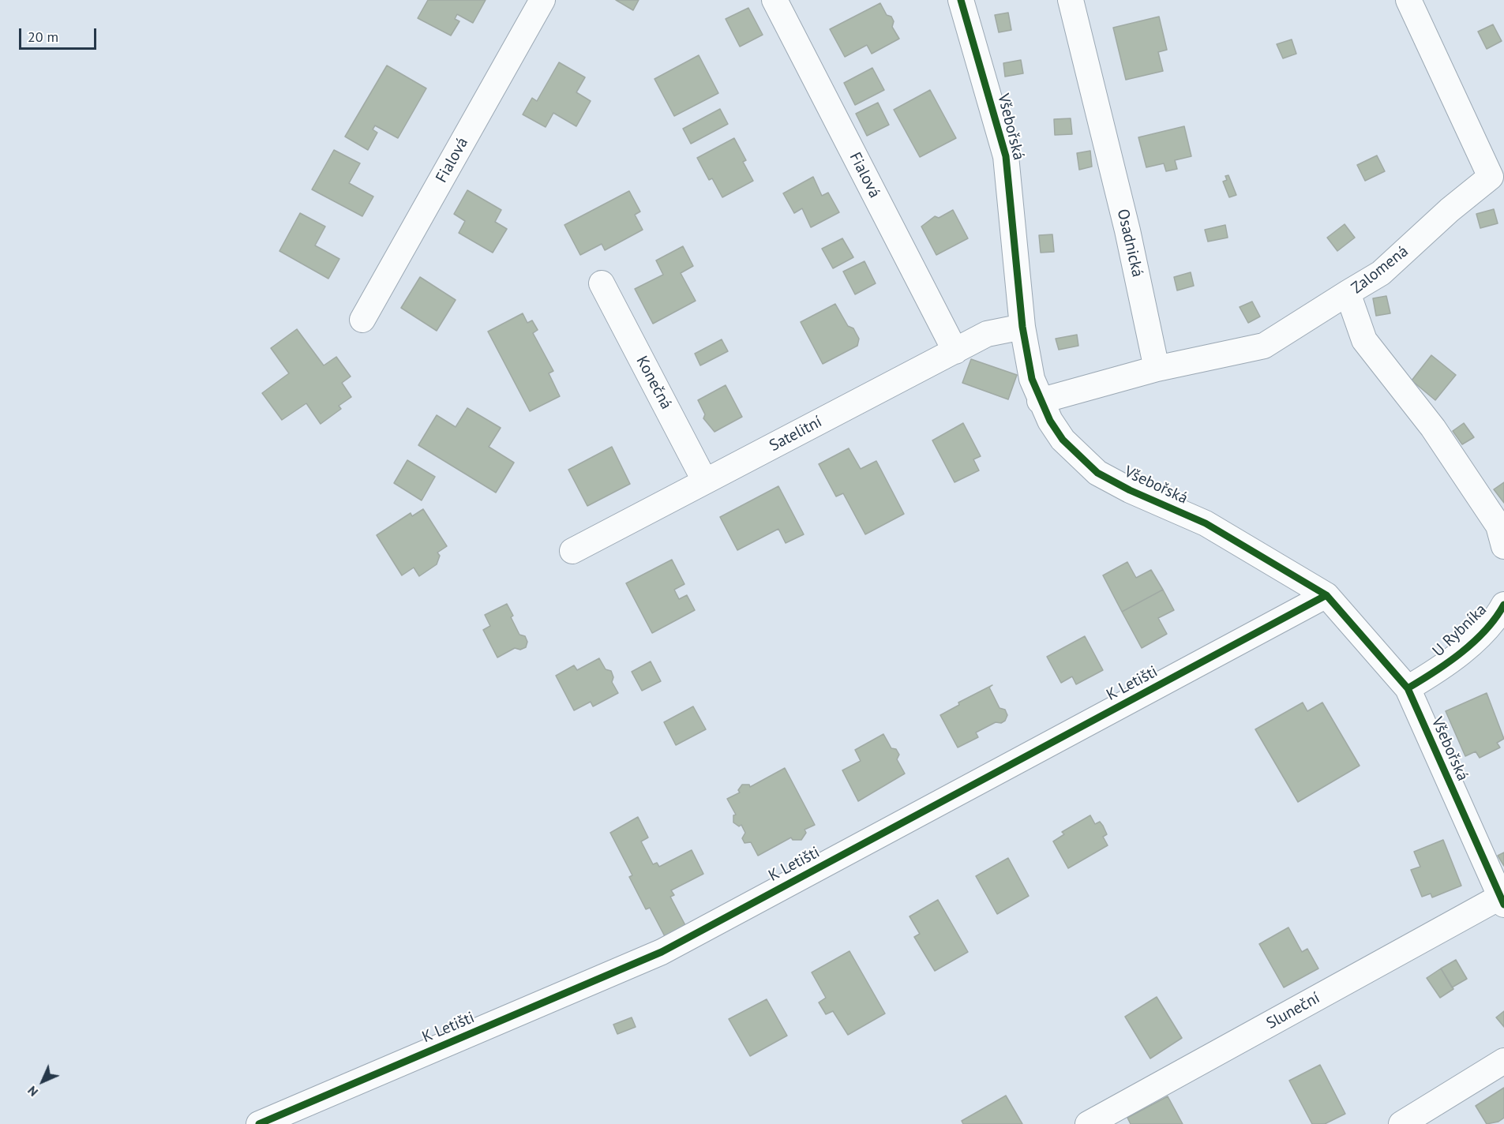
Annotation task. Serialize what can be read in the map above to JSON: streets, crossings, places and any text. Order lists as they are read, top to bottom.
{
  "streets": {
    "street": [
      "Všebořská",
      "Fialová",
      "Osadnická",
      "Zalomená",
      "Konečná",
      "Satelitní",
      "U Rybníka",
      "K Letišti",
      "Sluneční"
    ]
  },
  "crossings": [
    ["Všebořská", "Satelitní"],
    ["Všebořská", "U Rybníka"],
    ["Všebořská", "K Letišti"],
    ["Všebořská", "Sluneční"],
    ["Fialová", "Satelitní"],
    ["Konečná", "Satelitní"]
  ],
  "scale_bar": "20 m",
  "north": "bottom left"
}
